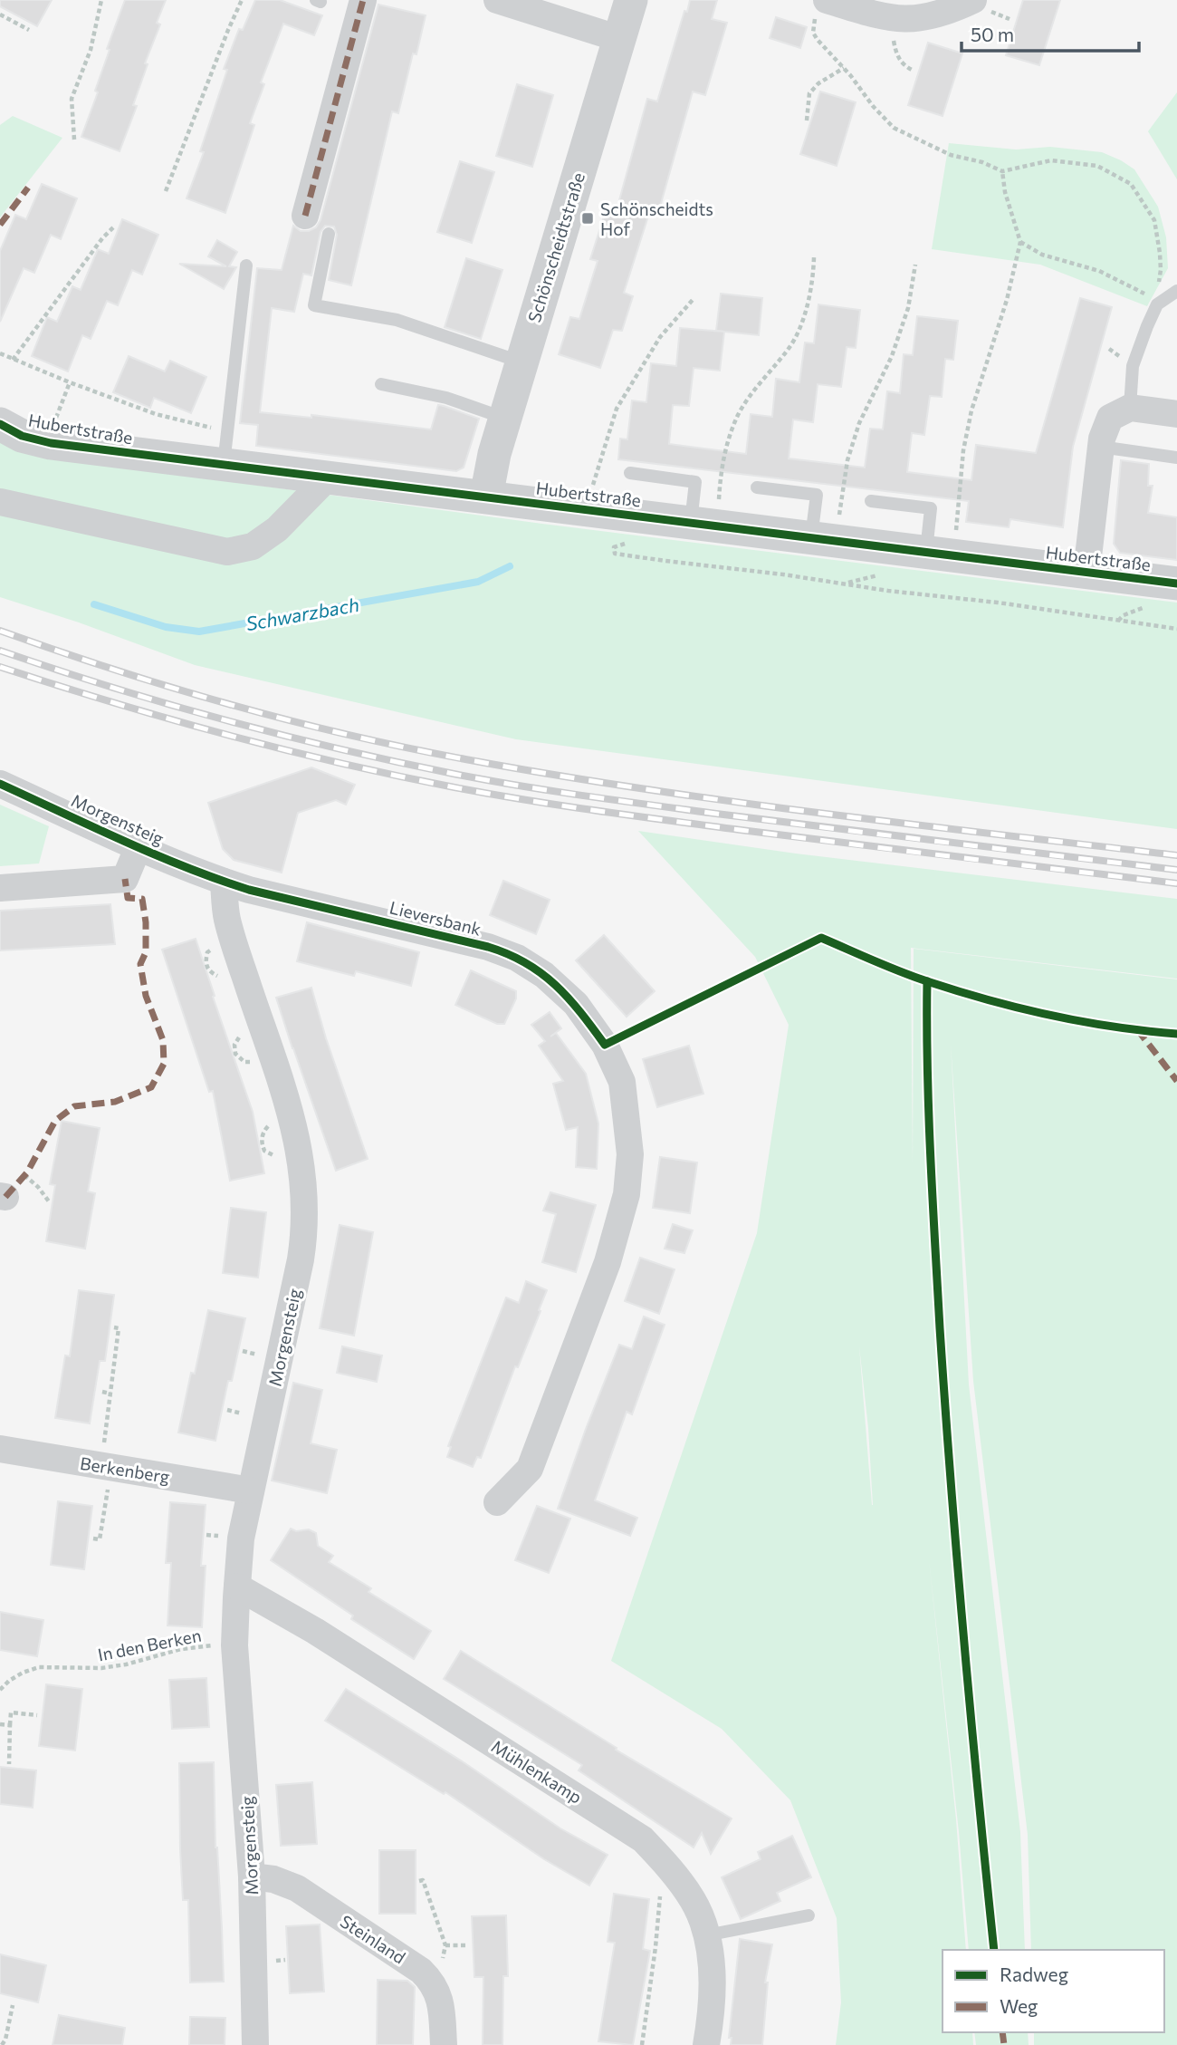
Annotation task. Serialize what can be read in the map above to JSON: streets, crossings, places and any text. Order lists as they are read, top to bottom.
{
  "streets": {
    "street": [
      "Schönscheidtstraße",
      "Hubertstraße",
      "Morgensteig",
      "Lieversbank",
      "Berkenberg",
      "Mühlenkamp",
      "Steinland"
    ],
    "path": ["In den Berken"]
  },
  "crossings": [
    ["Schönscheidtstraße", "Hubertstraße"],
    ["Morgensteig", "Lieversbank"],
    ["Morgensteig", "Berkenberg"],
    ["Morgensteig", "In den Berken"],
    ["Morgensteig", "Mühlenkamp"],
    ["Morgensteig", "Steinland"]
  ],
  "water": ["Schwarzbach"],
  "places": {
    "transit": ["Schönscheidts Hof"]
  },
  "legend": ["Radweg", "Weg"],
  "scale_bar": "50 m"
}
